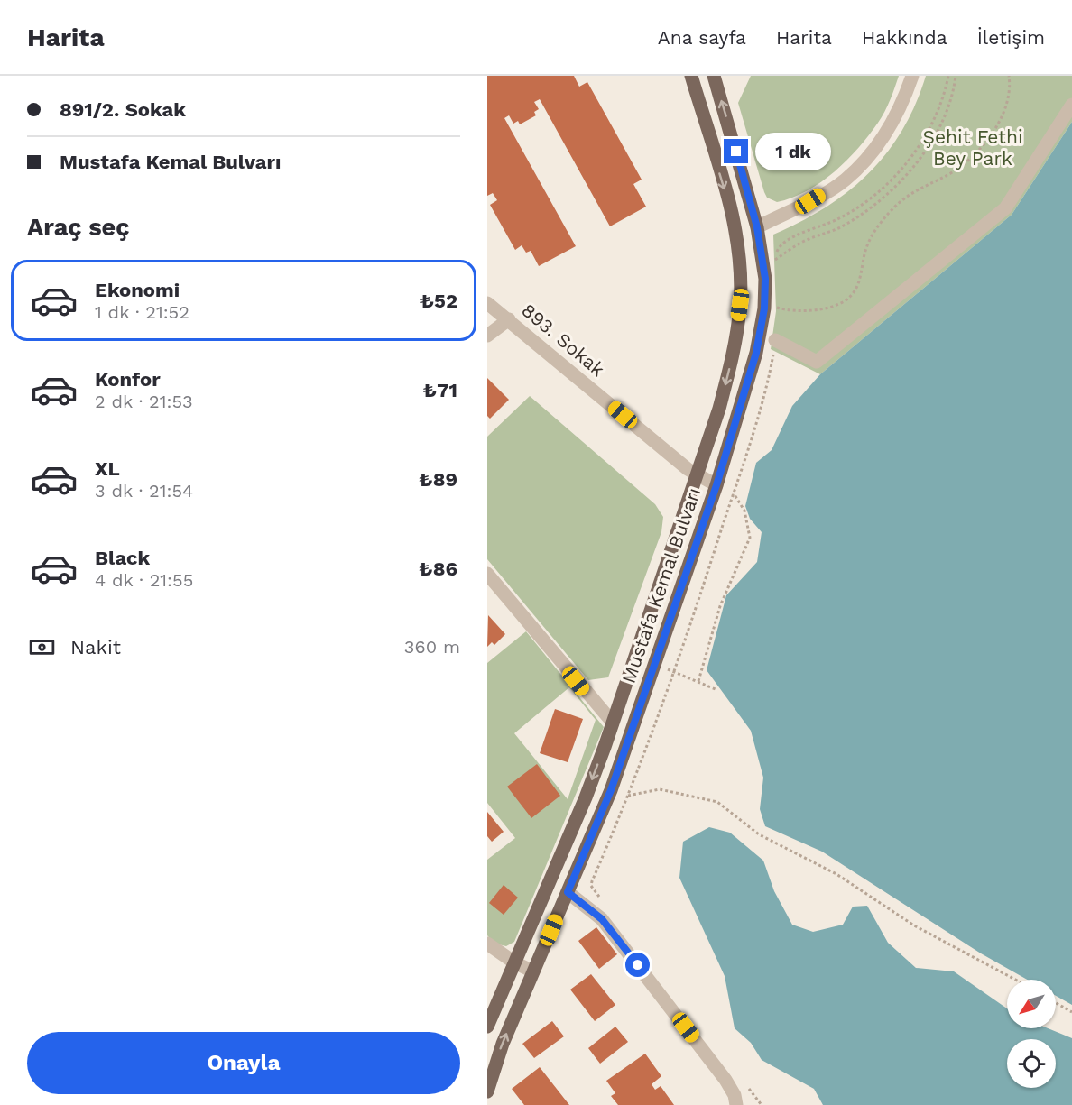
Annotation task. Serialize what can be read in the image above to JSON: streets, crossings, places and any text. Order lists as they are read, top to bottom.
{
  "streets": {
    "main road": ["Mustafa Kemal Bulvarı"],
    "street": ["893. Sokak"]
  },
  "crossings": [
    ["893. Sokak", "Mustafa Kemal Bulvarı"]
  ],
  "parks": ["Şehit Fethi Bey Park"],
  "north": "bottom left",
  "page": {
    "header": "Harita",
    "nav": [
      "Ana sayfa",
      "Harita",
      "Hakkında",
      "İletişim"
    ],
    "banner": ["891/2. Sokak", "Mustafa Kemal Bulvarı"],
    "bubble": "1 dk",
    "heading": "Araç seç",
    "list": [
      {
        "name": "Ekonomi",
        "note": "1 dk · 21:52",
        "value": "₺52"
      },
      {
        "name": "Konfor",
        "note": "2 dk · 21:53",
        "value": "₺71"
      },
      {
        "name": "XL",
        "note": "3 dk · 21:54",
        "value": "₺89"
      },
      {
        "name": "Black",
        "note": "4 dk · 21:55",
        "value": "₺86"
      }
    ],
    "pay": ["Nakit", "360 m"],
    "buttons": "Onayla"
  }
}
